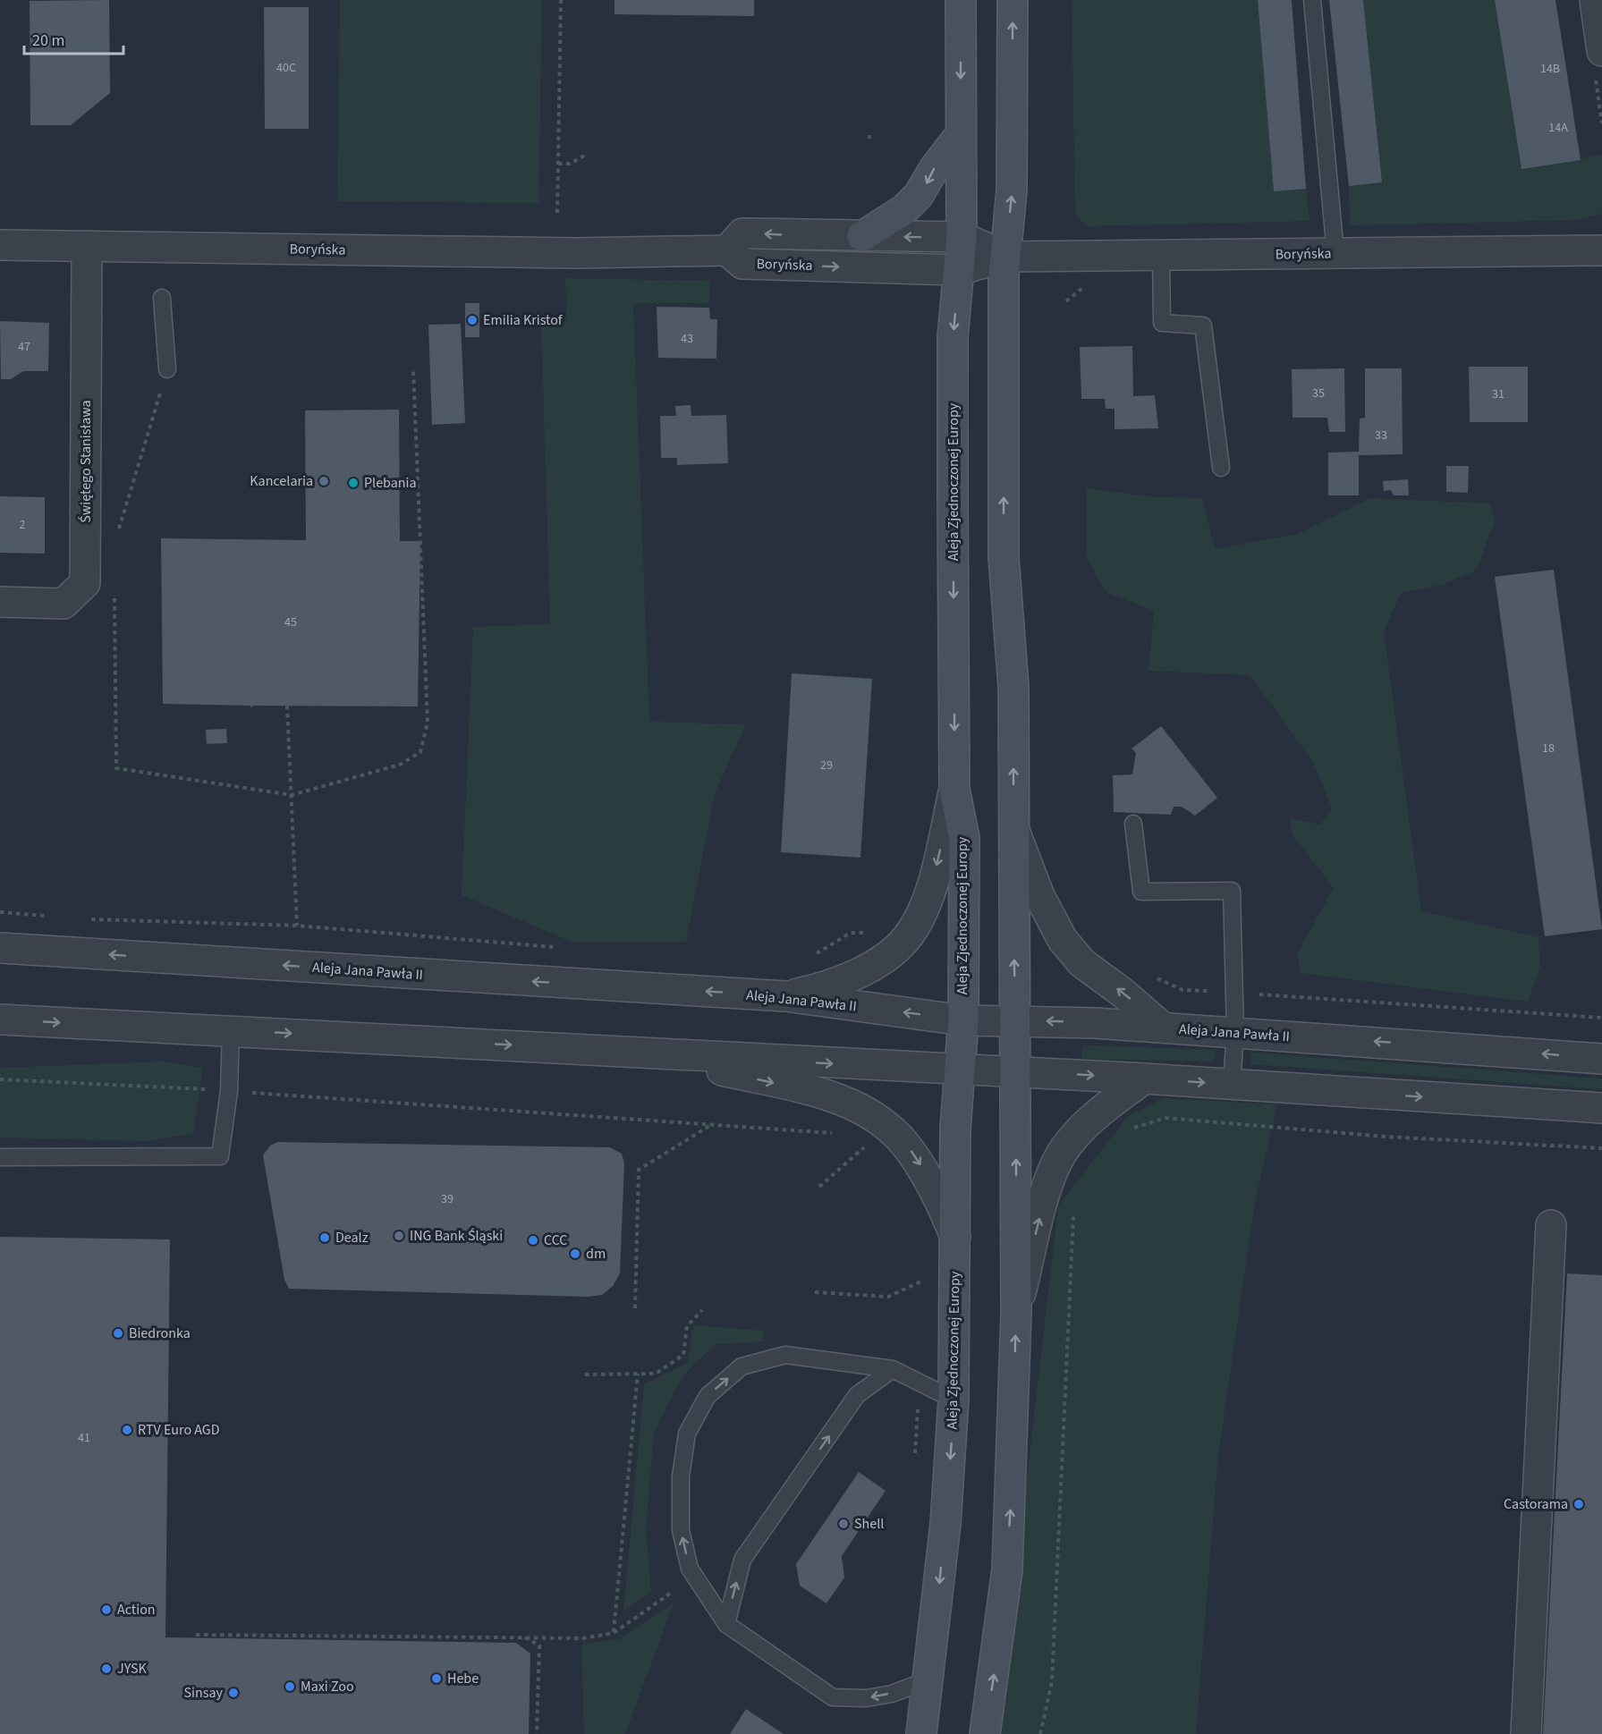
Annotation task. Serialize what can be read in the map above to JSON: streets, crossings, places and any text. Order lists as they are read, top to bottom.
{
  "streets": {
    "main road": ["Aleja Zjednoczonej Europy"],
    "street": ["Boryńska", "Świętego Stanisława", "Aleja Jana Pawła II"]
  },
  "crossings": [
    ["Boryńska", "Świętego Stanisława"],
    ["Boryńska", "Aleja Zjednoczonej Europy"],
    ["Aleja Zjednoczonej Europy", "Aleja Jana Pawła II"]
  ],
  "places": [
    "Emilia Kristof",
    "Kancelaria",
    "Plebania",
    "ING Bank Śląski",
    "Dealz",
    "CCC",
    "dm",
    "Biedronka",
    "RTV Euro AGD",
    "Castorama",
    "Shell",
    "Action",
    "JYSK",
    "Hebe",
    "Maxi Zoo",
    "Sinsay"
  ],
  "house_numbers": [
    "40C",
    "14B",
    "14A",
    "43",
    "47",
    "35",
    "31",
    "33",
    "2",
    "45",
    "18",
    "29",
    "39",
    "41"
  ],
  "scale_bar": "20 m"
}
